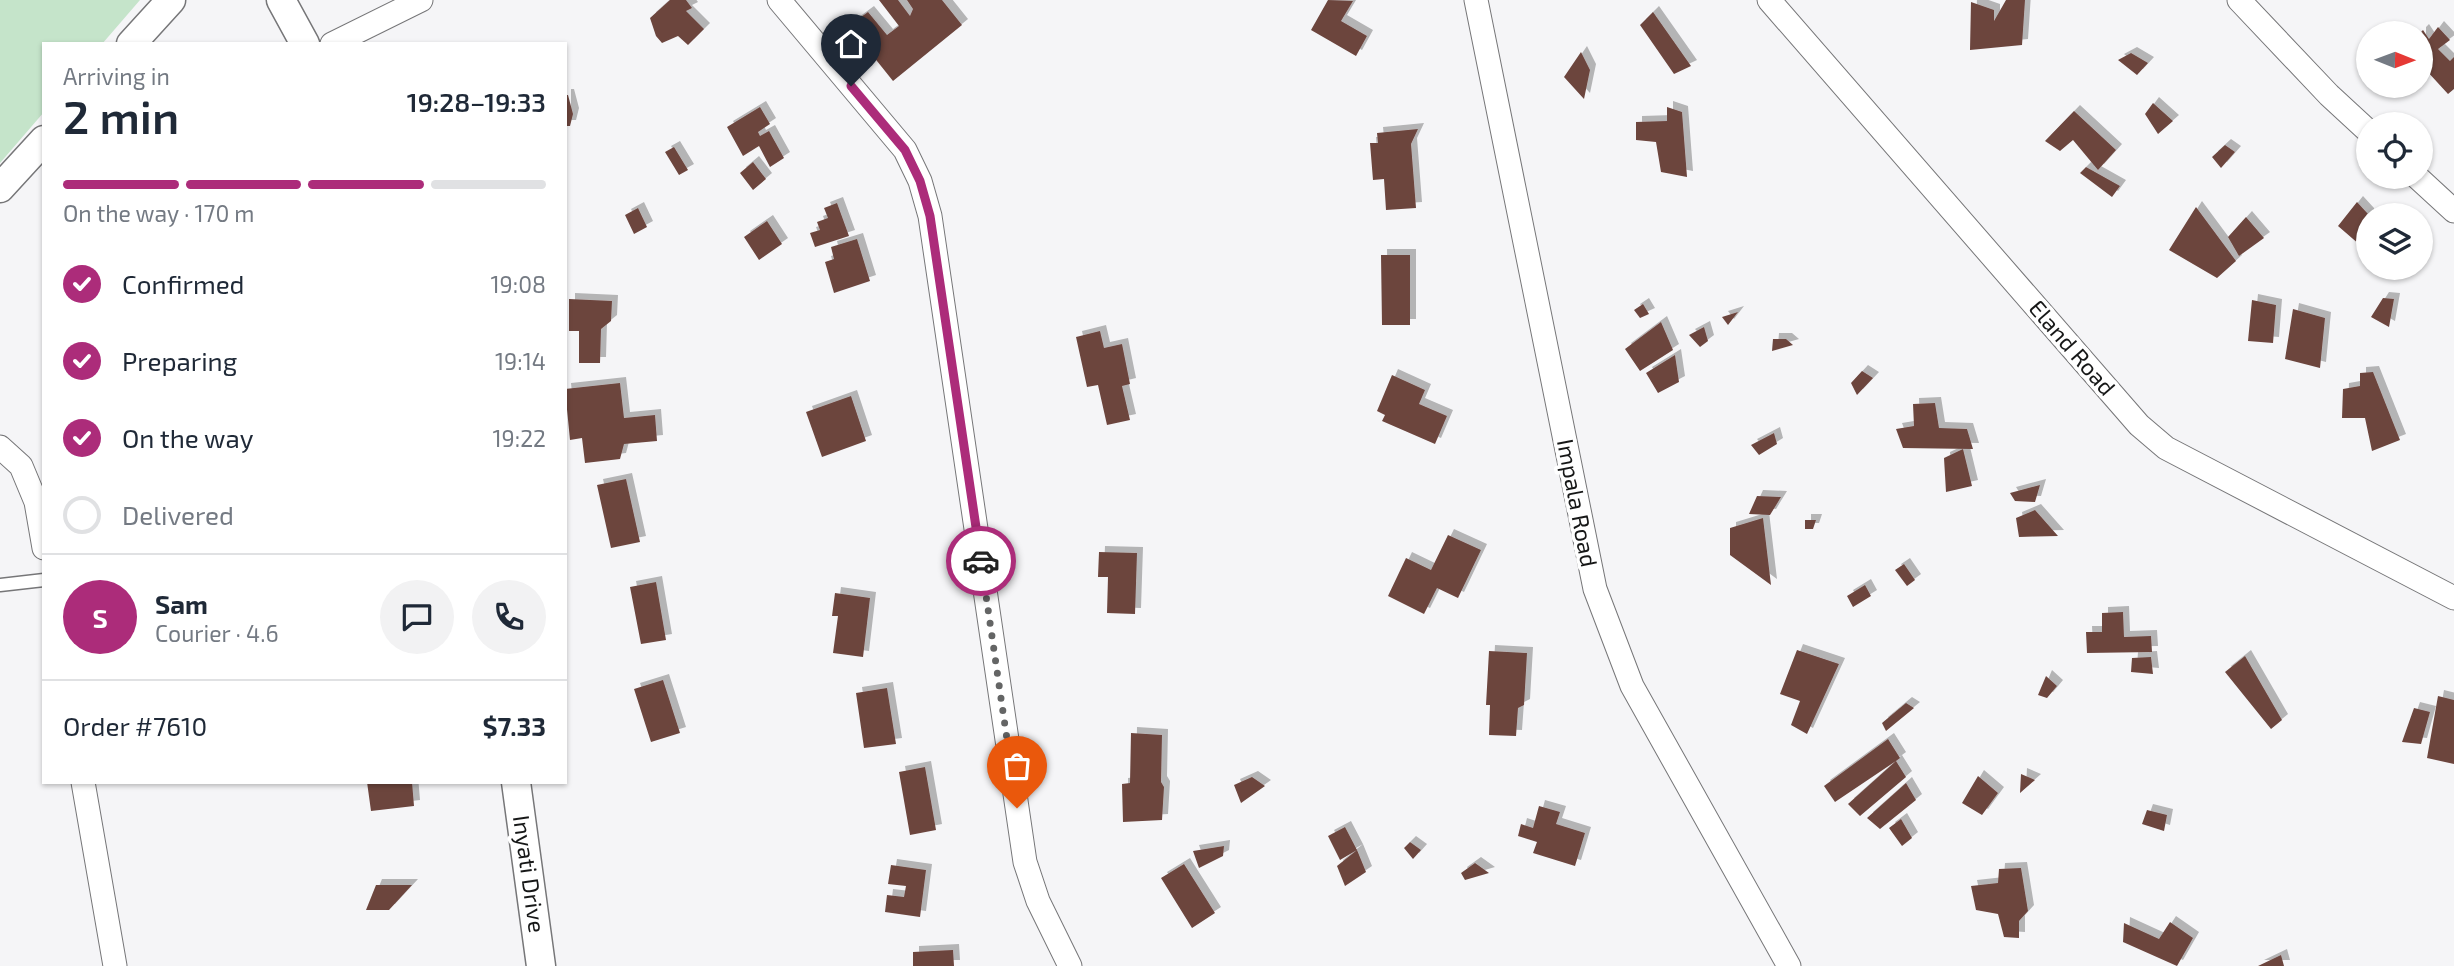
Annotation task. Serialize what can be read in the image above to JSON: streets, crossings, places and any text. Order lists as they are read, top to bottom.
{
  "streets": {
    "street": ["Eland Road", "Impala Road", "Inyati Drive"]
  },
  "north": "right",
  "page": {
    "heading": ["2 min", "Arriving in", "19:28–19:33"],
    "panel": [
      "Sam",
      "Courier · 4.6",
      "Order #7610",
      "$7.33"
    ],
    "bar": "On the way · 170 m",
    "list": [
      ["Confirmed", "19:08"],
      ["Preparing", "19:14"],
      ["On the way", "19:22"],
      "Delivered"
    ],
    "round": "S"
  }
}
